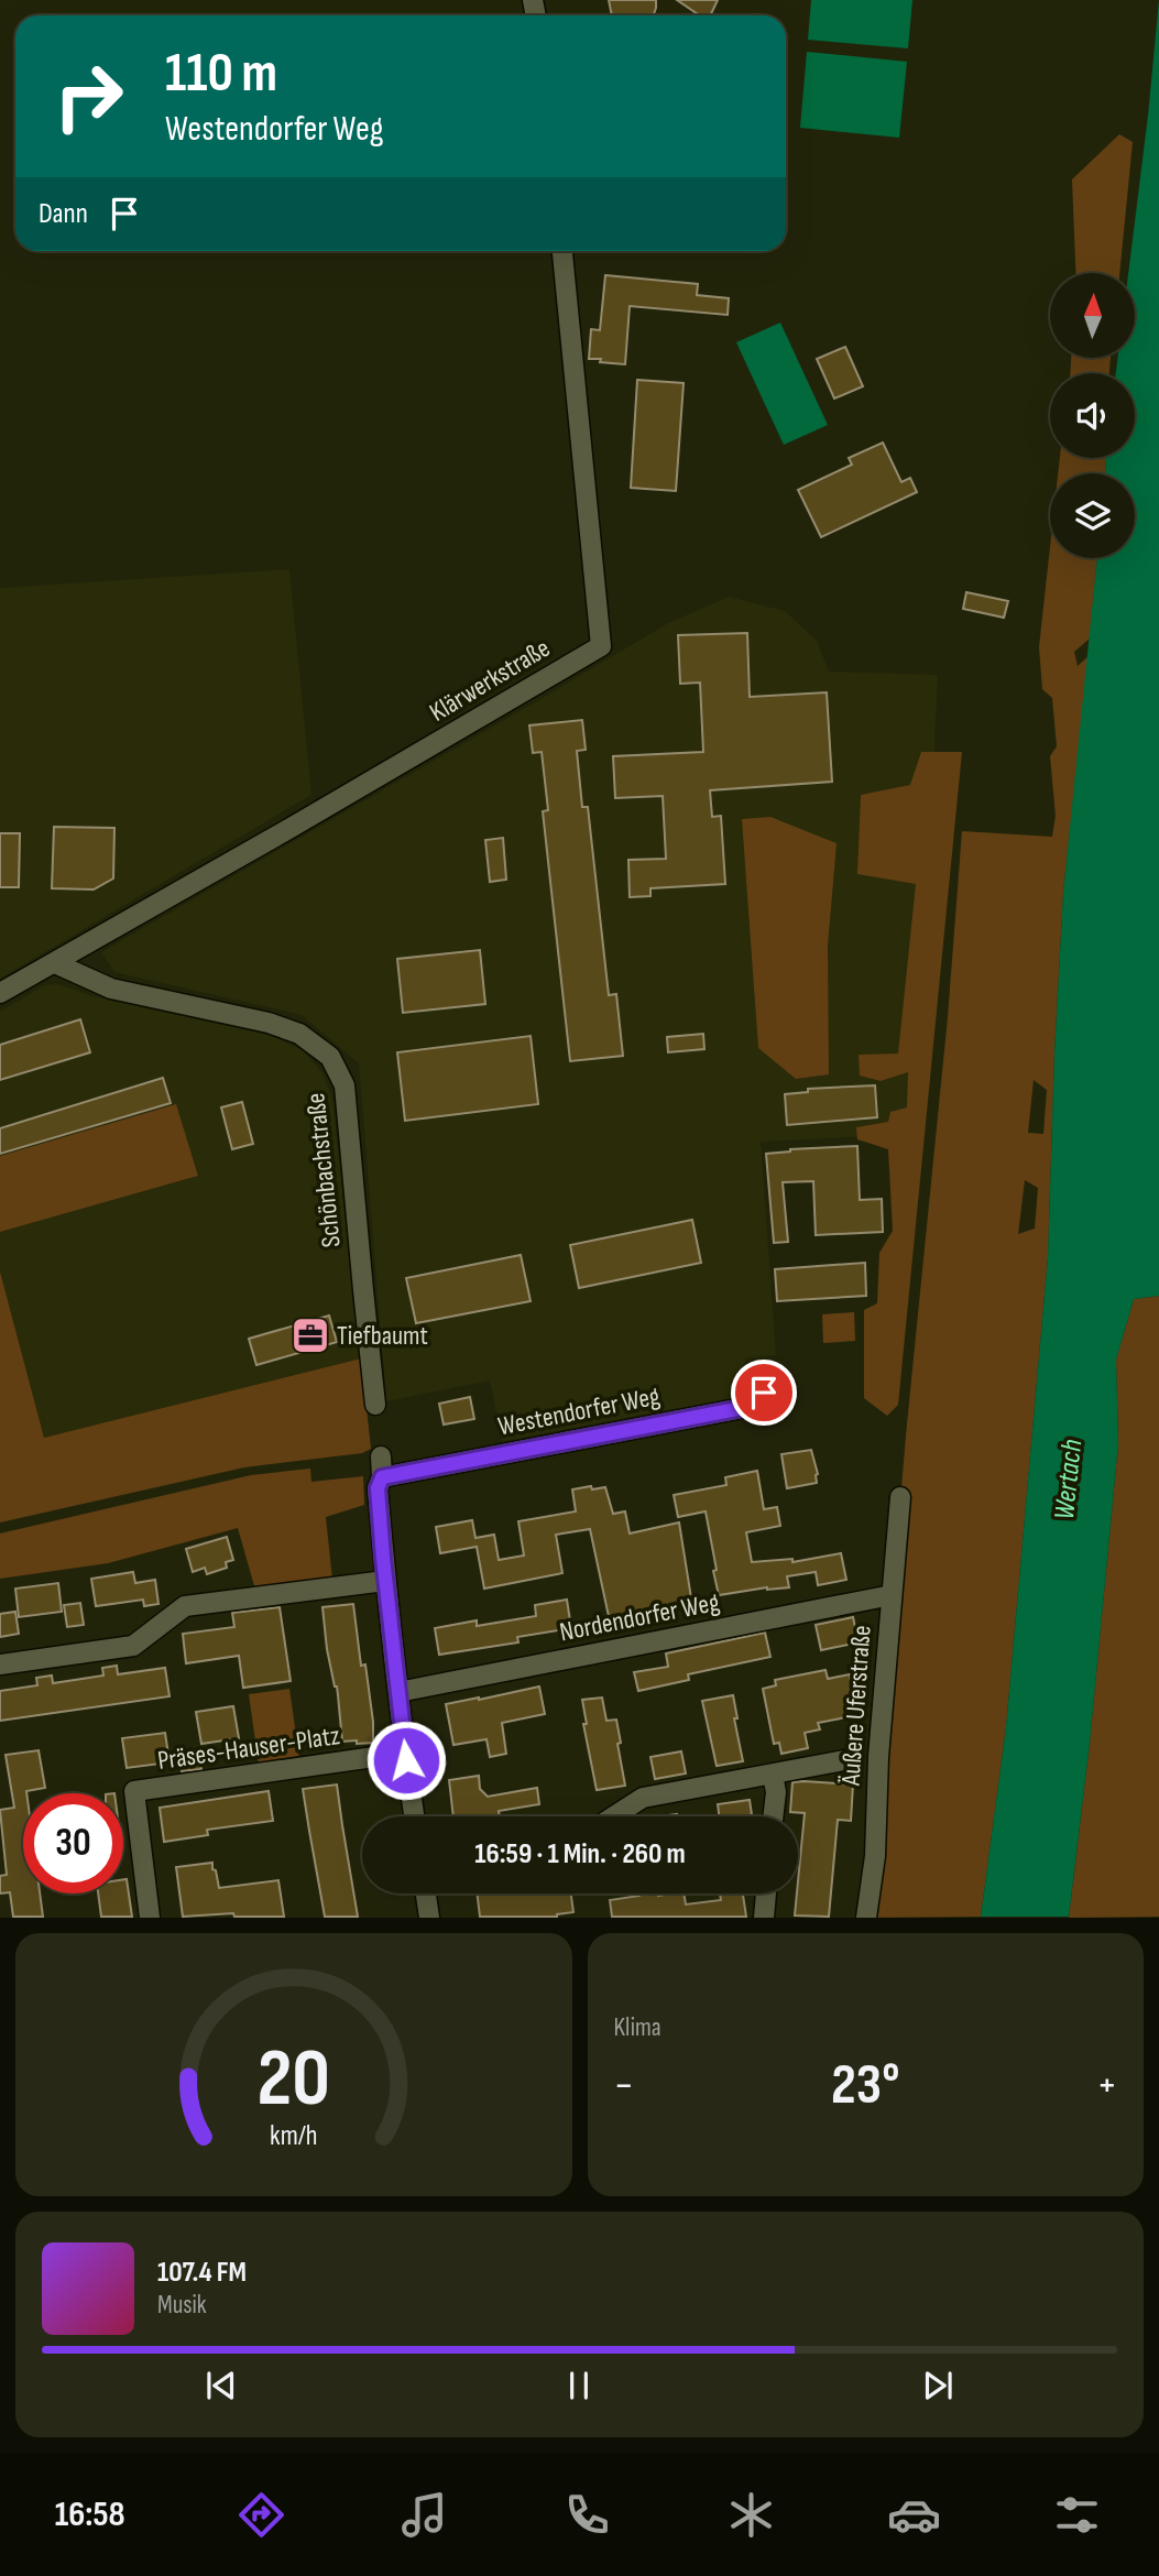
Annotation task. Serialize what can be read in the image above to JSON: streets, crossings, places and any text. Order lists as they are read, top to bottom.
{
  "streets": {
    "street": [
      "Klärwerkstraße",
      "Schönbachstraße",
      "Westendorfer Weg",
      "Nordendorfer Weg",
      "Äußere Uferstraße",
      "Präses-Hauser-Platz"
    ]
  },
  "crossings": [
    ["Klärwerkstraße", "Schönbachstraße"],
    ["Nordendorfer Weg", "Äußere Uferstraße"]
  ],
  "water": ["Wertach"],
  "places": {
    "office": ["Tiefbaumt"]
  },
  "north": "top",
  "page": {
    "turn": ["110 m", "Westendorfer Weg"],
    "then": "Dann",
    "limit": "30",
    "trip": "16:59 · 1 Min. · 260 m",
    "tile": "Klima",
    "heat": ["−", "23°", "+"],
    "song": ["107.4 FM", "Musik"],
    "tabs": "16:58",
    "gauge": ["20", "km/h"]
  }
}
